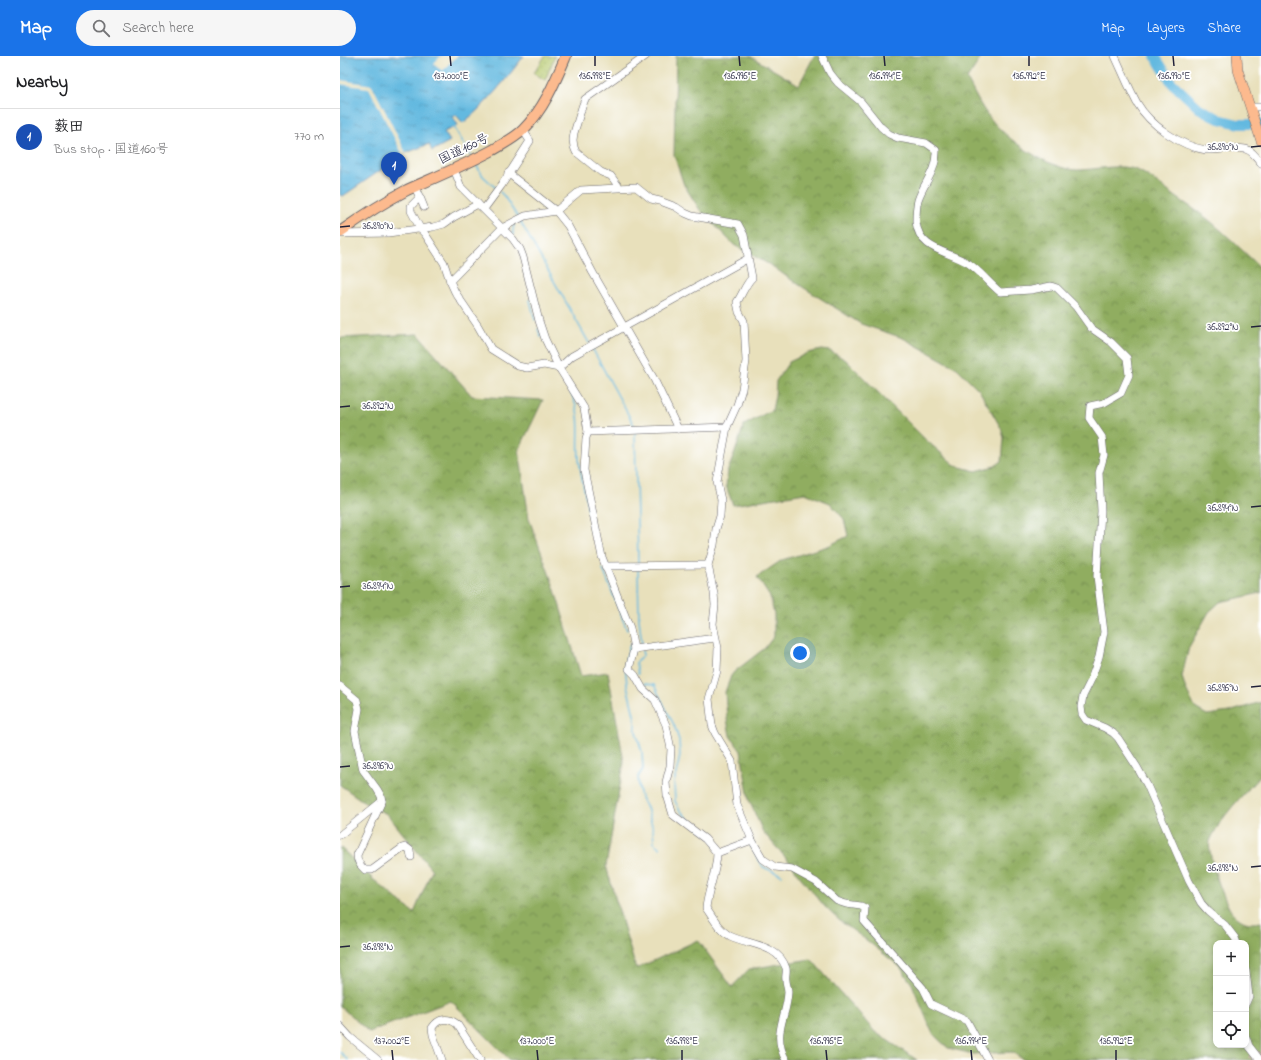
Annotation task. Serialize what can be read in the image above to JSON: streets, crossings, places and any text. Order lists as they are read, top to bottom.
{
  "streets": {
    "highway": ["国道160号"]
  },
  "page": {
    "header": "Map",
    "search": "Search here",
    "nav": ["Map", "Layers", "Share"],
    "heading": "Nearby",
    "list": [
      {
        "mark": "1",
        "name": "薮田",
        "note": "Bus stop · 国道160号",
        "value": "770 m"
      }
    ],
    "pins": "1",
    "map_buttons": ["+", "−"]
  },
  "coordinates": [
    "137.000°E",
    "136.998°E",
    "136.996°E",
    "136.994°E",
    "136.992°E",
    "136.990°E",
    "36.890°N",
    "36.892°N",
    "36.894°N",
    "36.896°N",
    "36.898°N",
    "137.002°E"
  ]
}
